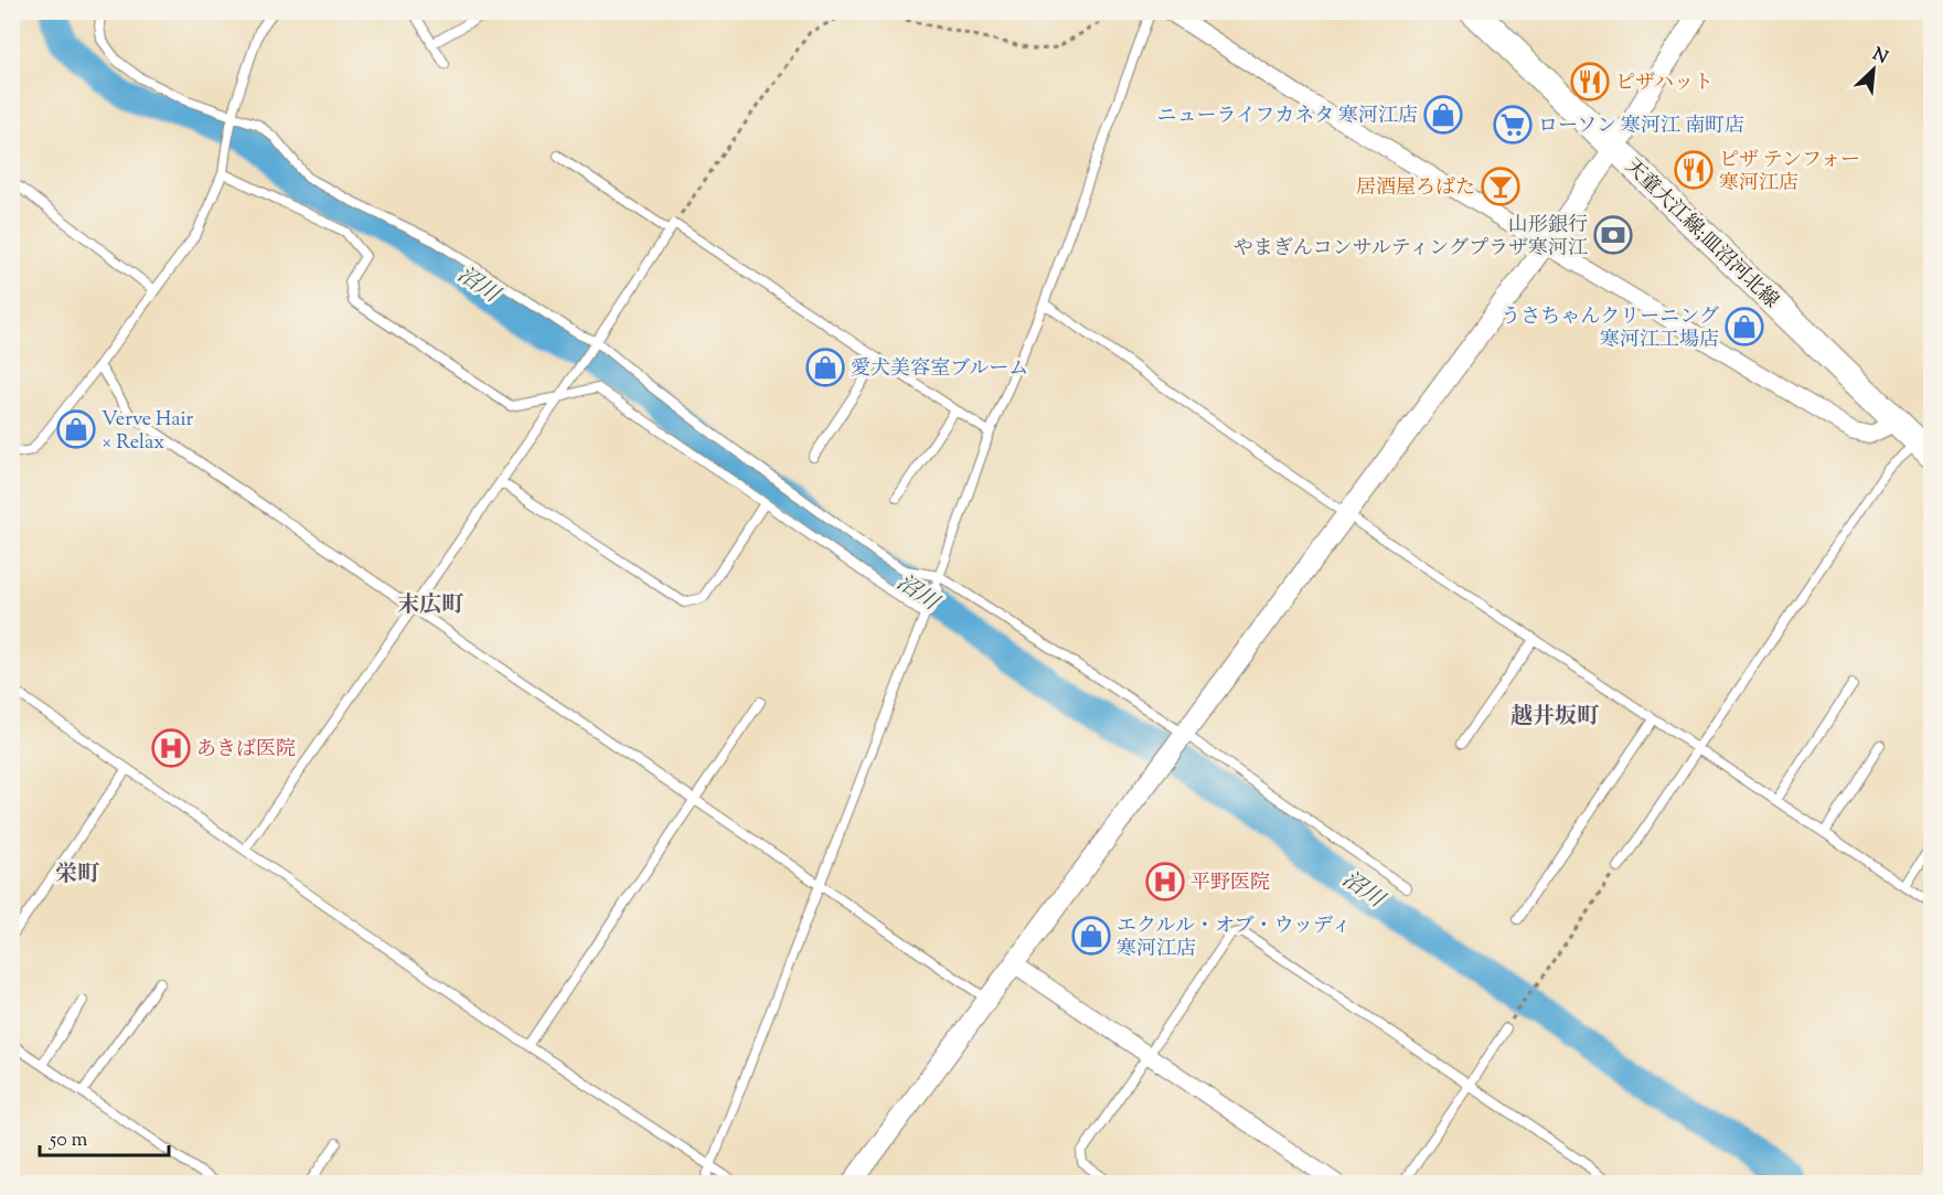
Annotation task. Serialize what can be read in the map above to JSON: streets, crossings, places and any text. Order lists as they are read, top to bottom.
{
  "streets": {
    "main road": ["天童大江線;皿沼河北線"]
  },
  "districts": ["末広町", "越井坂町", "栄町"],
  "water": ["沼川"],
  "places": {
    "restaurant": ["ピザハット", "ピザ テンフォー 寒河江店"],
    "shop": [
      "ニューライフカネタ 寒河江店",
      "うさちゃんクリーニング 寒河江工場店",
      "愛犬美容室ブルーム",
      "Verve Hair × Relax",
      "エクルル・オブ・ウッディ 寒河江店"
    ],
    "supermarket": ["ローソン 寒河江 南町店"],
    "bar": ["居酒屋ろばた"],
    "bank": ["山形銀行 やまぎんコンサルティングプラザ寒河江"],
    "hospital": ["あきば医院", "平野医院"]
  },
  "scale_bar": "50 m",
  "north": "top right"
}
